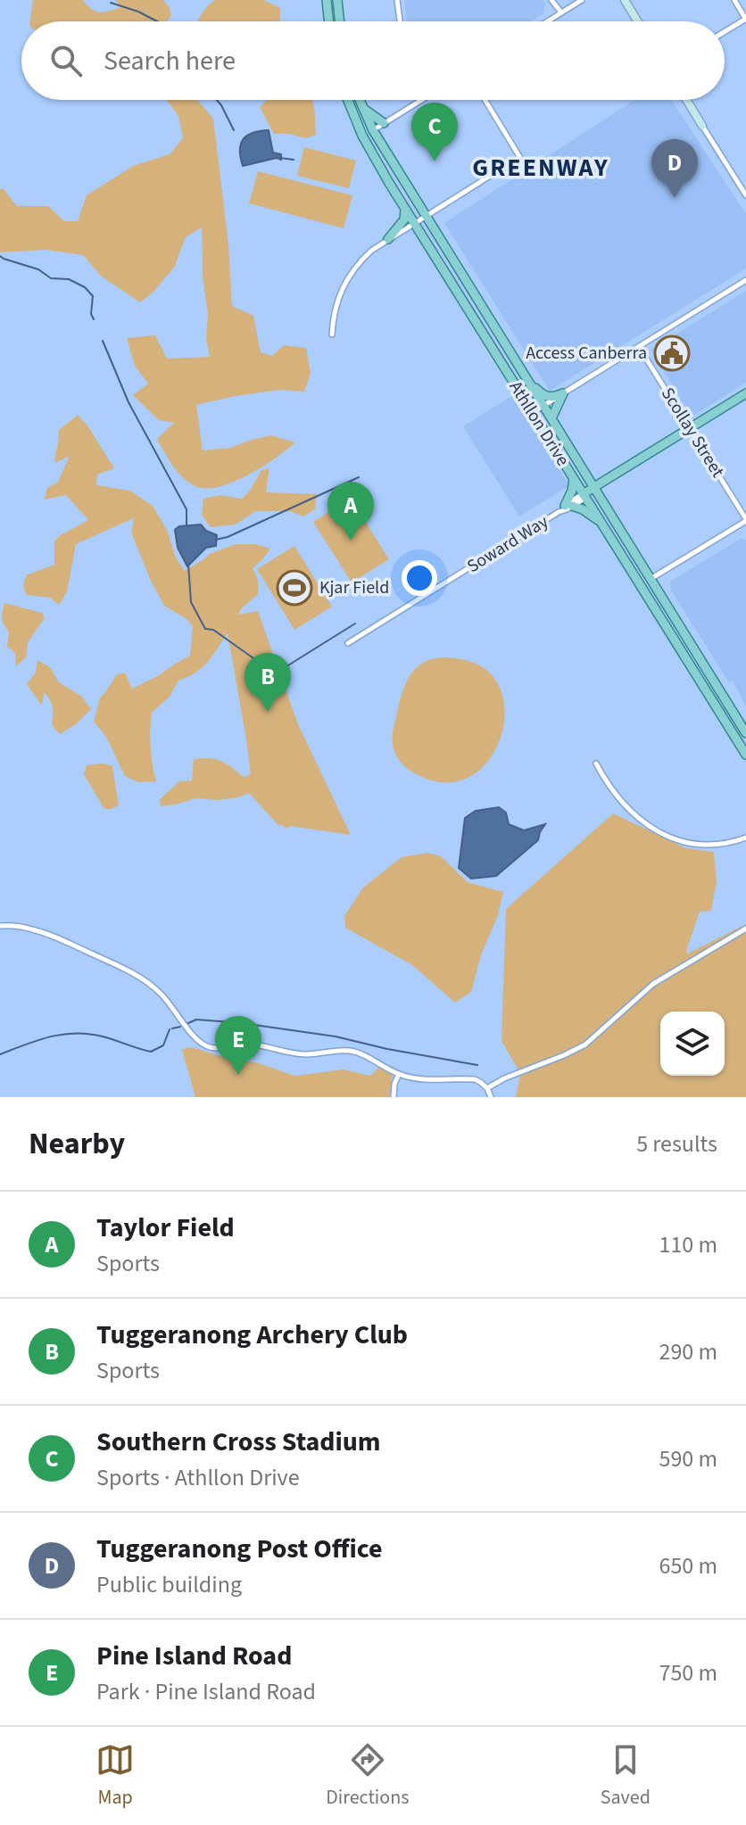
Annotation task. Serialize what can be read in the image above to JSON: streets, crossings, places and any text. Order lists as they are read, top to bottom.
{
  "streets": {
    "main road": ["Athllon Drive", "Soward Way"],
    "street": ["Scollay Street"]
  },
  "crossings": [
    ["Athllon Drive", "Soward Way"],
    ["Scollay Street", "Soward Way"]
  ],
  "districts": ["GREENWAY"],
  "places": {
    "public building": ["Access Canberra"],
    "sports": ["Kjar Field"]
  },
  "page": {
    "search": "Search here",
    "pins": [
      "C",
      "D",
      "A",
      "B",
      "E"
    ],
    "heading": ["Nearby", "5 results"],
    "list": [
      {
        "mark": "A",
        "name": "Taylor Field",
        "note": "Sports",
        "value": "110 m"
      },
      {
        "mark": "B",
        "name": "Tuggeranong Archery Club",
        "note": "Sports",
        "value": "290 m"
      },
      {
        "mark": "C",
        "name": "Southern Cross Stadium",
        "note": "Sports · Athllon Drive",
        "value": "590 m"
      },
      {
        "mark": "D",
        "name": "Tuggeranong Post Office",
        "note": "Public building",
        "value": "650 m"
      },
      {
        "mark": "E",
        "name": "Pine Island Road",
        "note": "Park · Pine Island Road",
        "value": "750 m"
      }
    ],
    "nav": ["Map", "Directions", "Saved"]
  }
}
